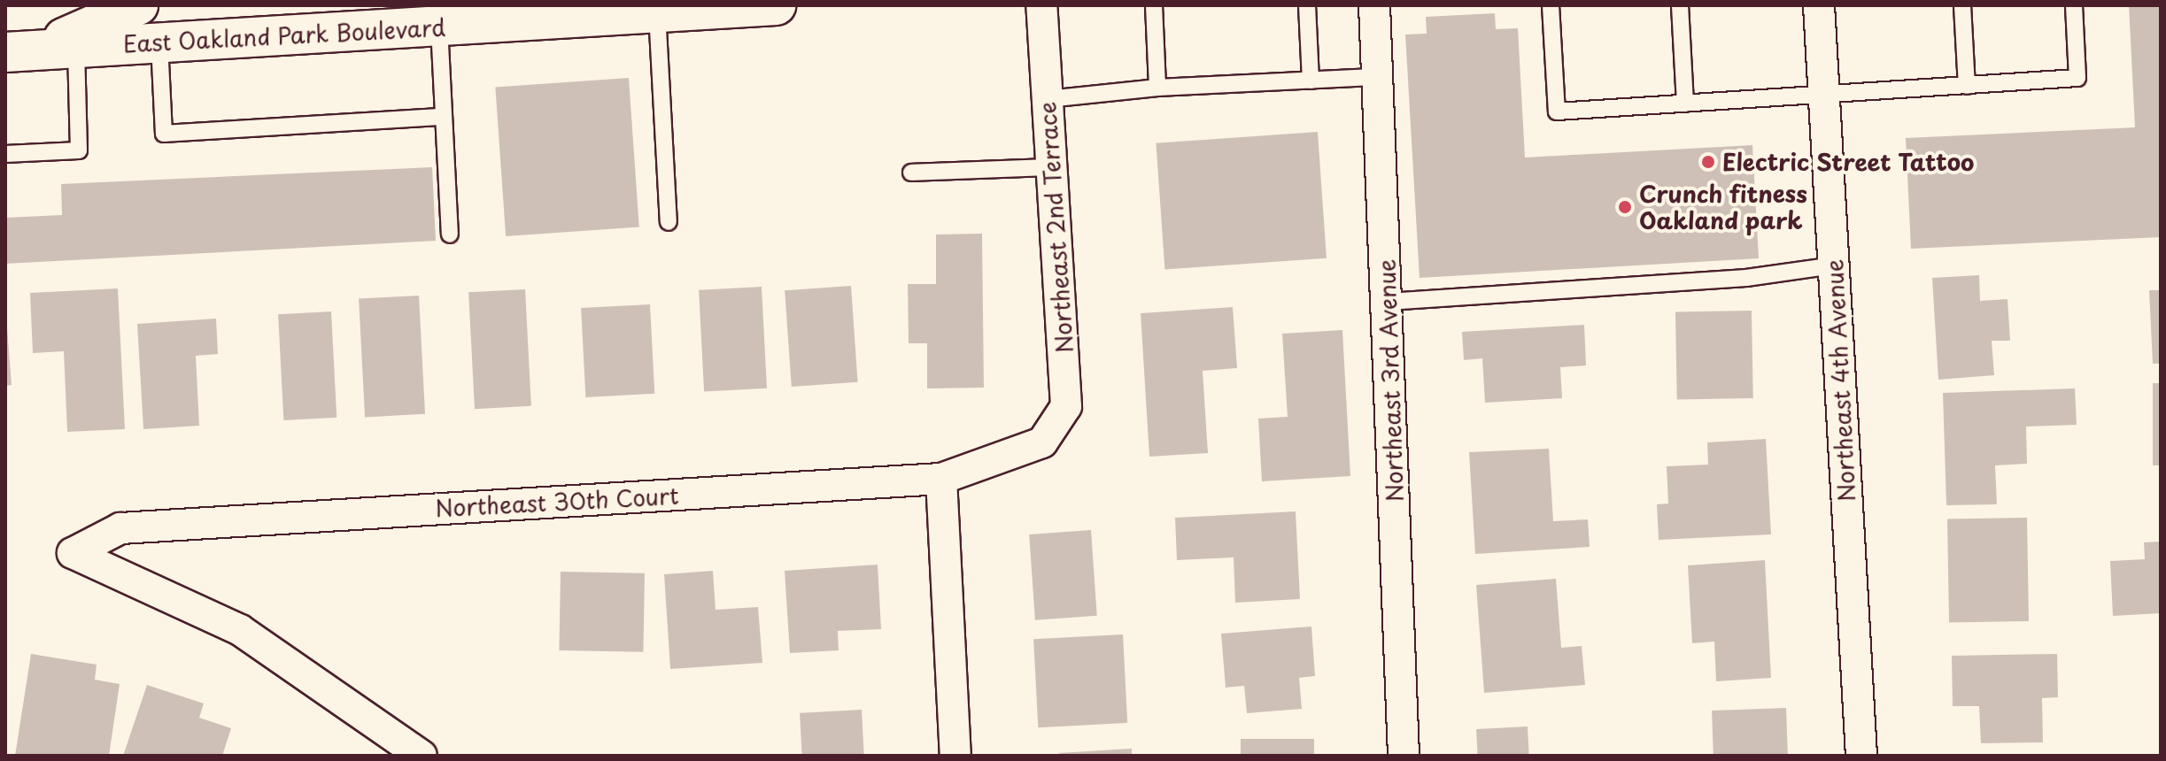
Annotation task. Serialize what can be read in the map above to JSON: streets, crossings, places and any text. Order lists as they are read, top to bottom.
{
  "streets": {
    "main road": ["East Oakland Park Boulevard"],
    "street": [
      "Northeast 2nd Terrace",
      "Northeast 3rd Avenue",
      "Northeast 4th Avenue",
      "Northeast 30th Court"
    ]
  },
  "crossings": [
    ["Northeast 2nd Terrace", "Northeast 30th Court"]
  ],
  "places": ["Electric Street Tattoo", "Crunch fitness Oakland park"]
}
